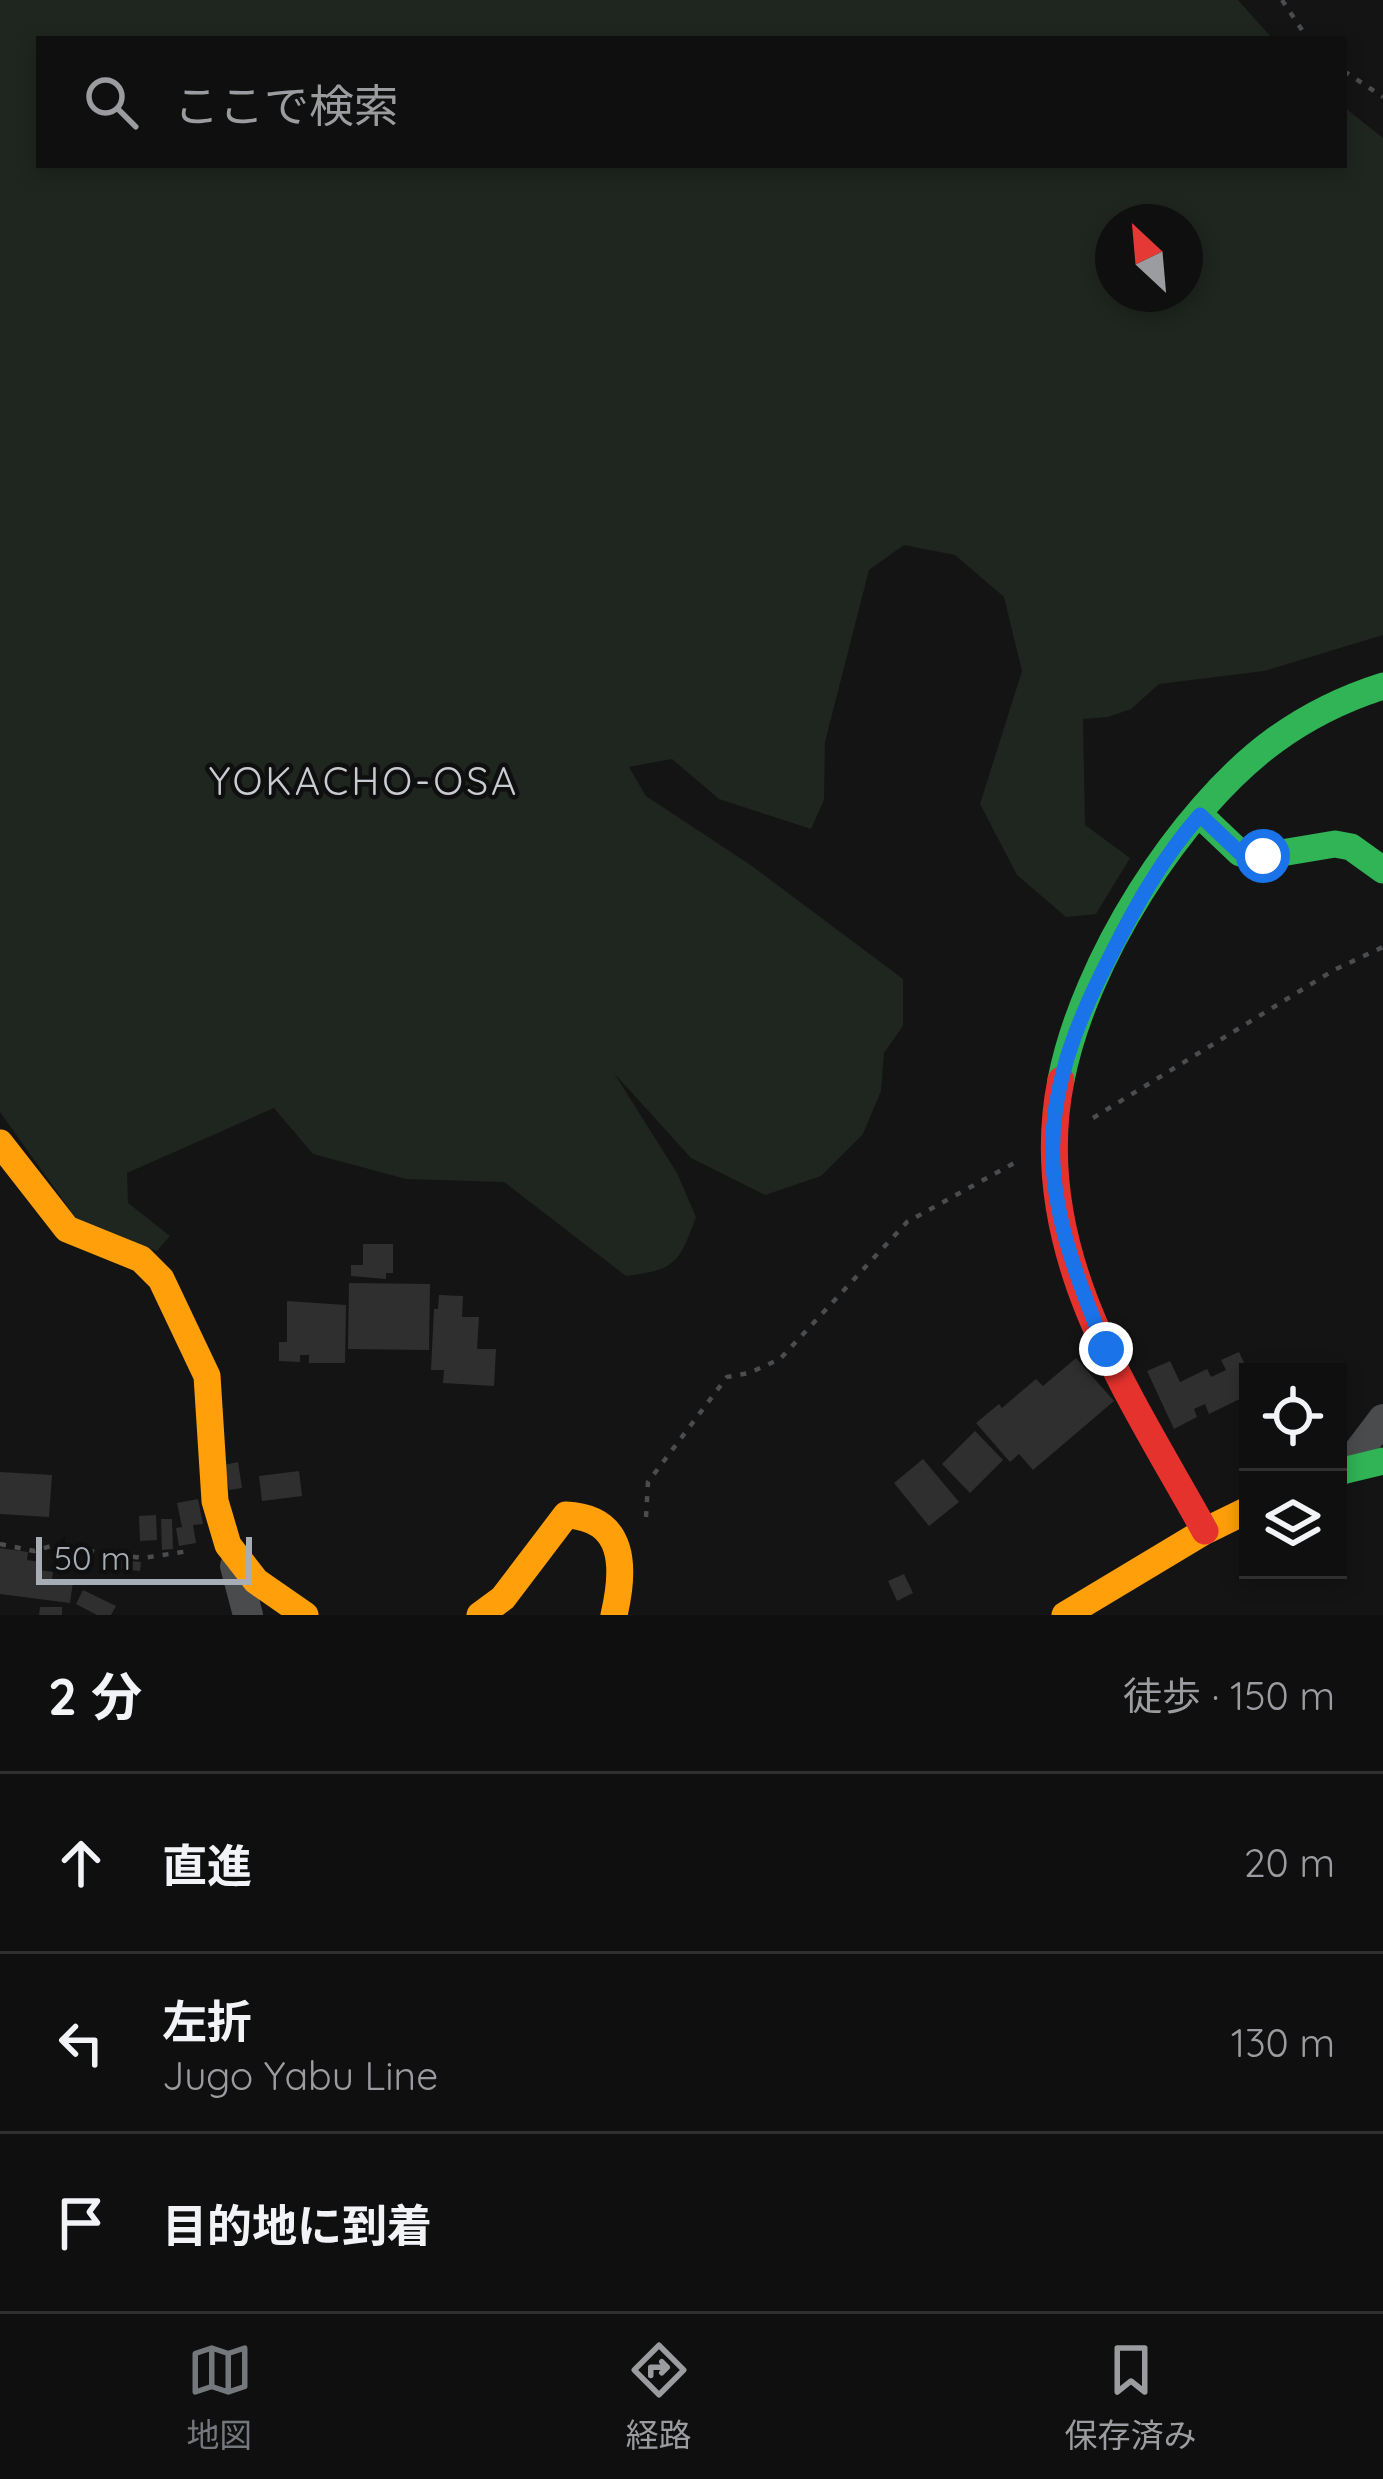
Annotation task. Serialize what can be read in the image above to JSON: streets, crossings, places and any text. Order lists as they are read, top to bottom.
{
  "districts": ["YOKACHO-OSA"],
  "scale_bar": "50 m",
  "north": "top left",
  "page": {
    "search": "ここで検索",
    "scale": "50 m",
    "heading": ["2 分", "徒歩 · 150 m"],
    "list": [
      ["直進", "20 m"],
      ["左折", "Jugo Yabu Line", "130 m"],
      "目的地に到着"
    ],
    "nav": ["地図", "経路", "保存済み"]
  }
}
